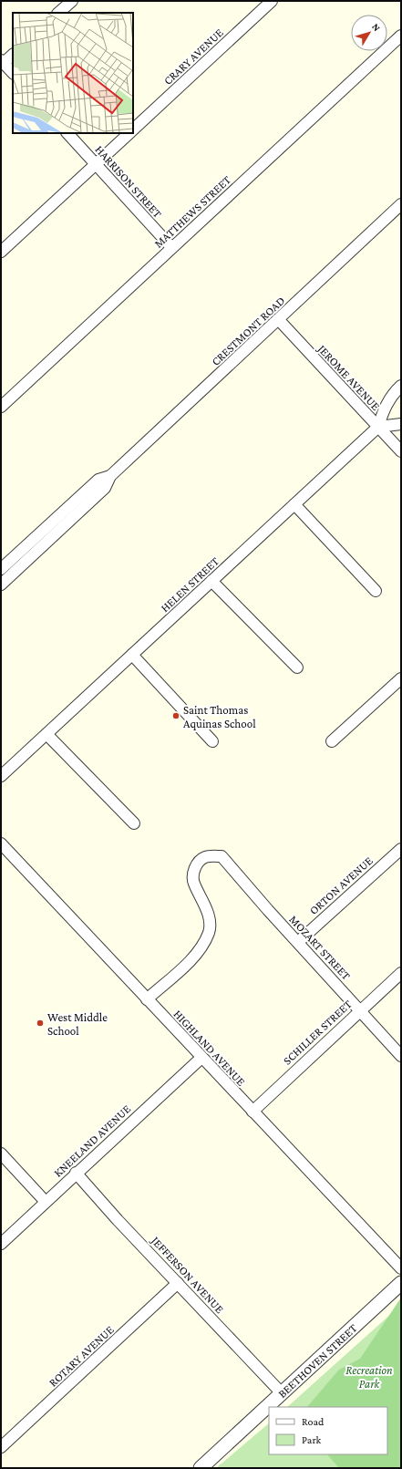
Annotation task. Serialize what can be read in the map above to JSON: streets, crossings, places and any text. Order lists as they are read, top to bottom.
{
  "streets": {
    "street": [
      "CRARY AVENUE",
      "HARRISON STREET",
      "MATTHEWS STREET",
      "CRESTMONT ROAD",
      "JEROME AVENUE",
      "HELEN STREET",
      "ORTON AVENUE",
      "MOZART STREET",
      "SCHILLER STREET",
      "HIGHLAND AVENUE",
      "KNEELAND AVENUE",
      "JEFFERSON AVENUE",
      "ROTARY AVENUE",
      "BEETHOVEN STREET"
    ]
  },
  "crossings": [
    ["CRARY AVENUE", "HARRISON STREET"],
    ["HARRISON STREET", "MATTHEWS STREET"],
    ["CRESTMONT ROAD", "JEROME AVENUE"],
    ["JEROME AVENUE", "HELEN STREET"],
    ["ORTON AVENUE", "MOZART STREET"],
    ["MOZART STREET", "SCHILLER STREET"],
    ["MOZART STREET", "HIGHLAND AVENUE"],
    ["SCHILLER STREET", "HIGHLAND AVENUE"],
    ["HIGHLAND AVENUE", "KNEELAND AVENUE"],
    ["KNEELAND AVENUE", "JEFFERSON AVENUE"],
    ["JEFFERSON AVENUE", "ROTARY AVENUE"],
    ["JEFFERSON AVENUE", "BEETHOVEN STREET"]
  ],
  "parks": ["Recreation Park"],
  "places": ["Saint Thomas Aquinas School", "West Middle School"],
  "legend": ["Road", "Park"],
  "north": "top right"
}
